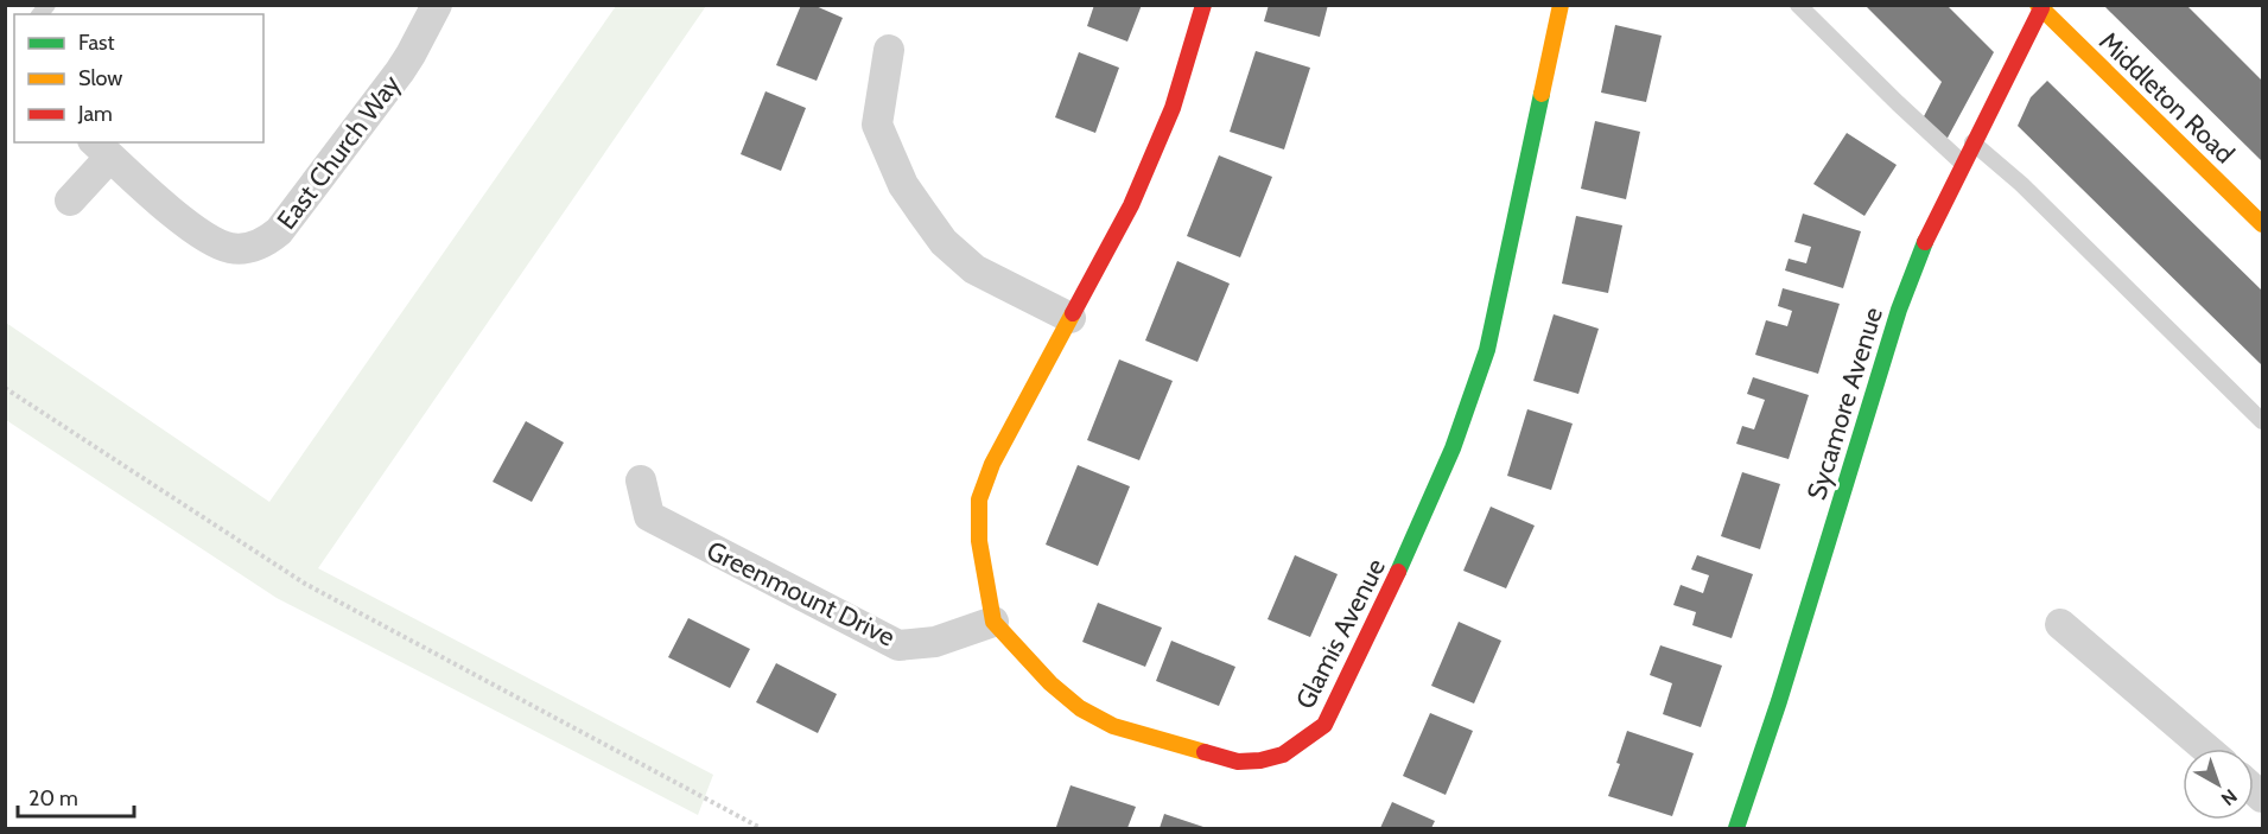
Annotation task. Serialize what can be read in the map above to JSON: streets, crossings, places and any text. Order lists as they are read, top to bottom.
{
  "streets": {
    "street": [
      "Middleton Road",
      "East Church Way",
      "Sycamore Avenue",
      "Greenmount Drive",
      "Glamis Avenue"
    ]
  },
  "crossings": [
    ["Middleton Road", "Sycamore Avenue"],
    ["Greenmount Drive", "Glamis Avenue"]
  ],
  "legend": ["Fast", "Slow", "Jam"],
  "scale_bar": "20 m",
  "north": "bottom right"
}
